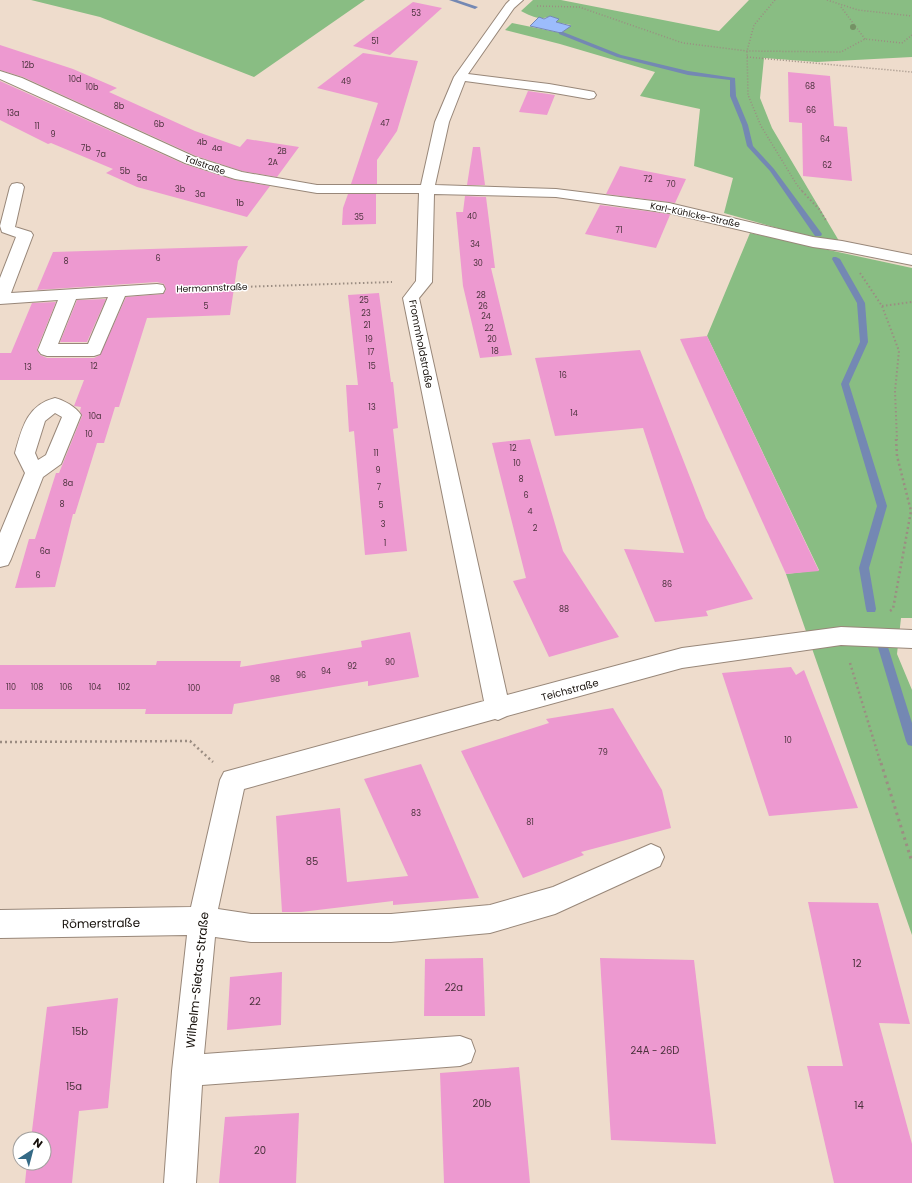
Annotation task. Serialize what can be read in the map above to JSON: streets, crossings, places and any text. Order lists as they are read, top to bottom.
{
  "streets": {
    "street": [
      "Talstraße",
      "Karl-Kühlcke-Straße",
      "Frommholdstraße",
      "Teichstraße",
      "Römerstraße",
      "Wilhelm-Sietas-Straße"
    ],
    "path": ["Hermannstraße"]
  },
  "crossings": [
    ["Talstraße", "Karl-Kühlcke-Straße"],
    ["Hermannstraße", "Frommholdstraße"],
    ["Frommholdstraße", "Teichstraße"],
    ["Teichstraße", "Wilhelm-Sietas-Straße"],
    ["Römerstraße", "Wilhelm-Sietas-Straße"]
  ],
  "house_numbers": [
    "53",
    "51",
    "12b",
    "10d",
    "49",
    "68",
    "10b",
    "8b",
    "66",
    "13a",
    "47",
    "6b",
    "11",
    "9",
    "64",
    "4b",
    "7b",
    "4a",
    "2B",
    "7a",
    "2A",
    "62",
    "5b",
    "5a",
    "72",
    "70",
    "3b",
    "3a",
    "1b",
    "40",
    "35",
    "71",
    "34",
    "6",
    "8",
    "30",
    "28",
    "25",
    "5",
    "26",
    "23",
    "24",
    "21",
    "22",
    "19",
    "20",
    "18",
    "17",
    "12",
    "15",
    "13",
    "16",
    "13",
    "14",
    "10a",
    "10",
    "12",
    "11",
    "10",
    "9",
    "8",
    "8a",
    "7",
    "6",
    "8",
    "5",
    "4",
    "3",
    "2",
    "1",
    "6a",
    "6",
    "86",
    "88",
    "90",
    "92",
    "94",
    "96",
    "98",
    "110",
    "108",
    "106",
    "104",
    "102",
    "100",
    "10",
    "79",
    "83",
    "81",
    "85",
    "12",
    "22a",
    "22",
    "15b",
    "24A - 26D",
    "15a",
    "20b",
    "14",
    "20"
  ],
  "north": "top right"
}
